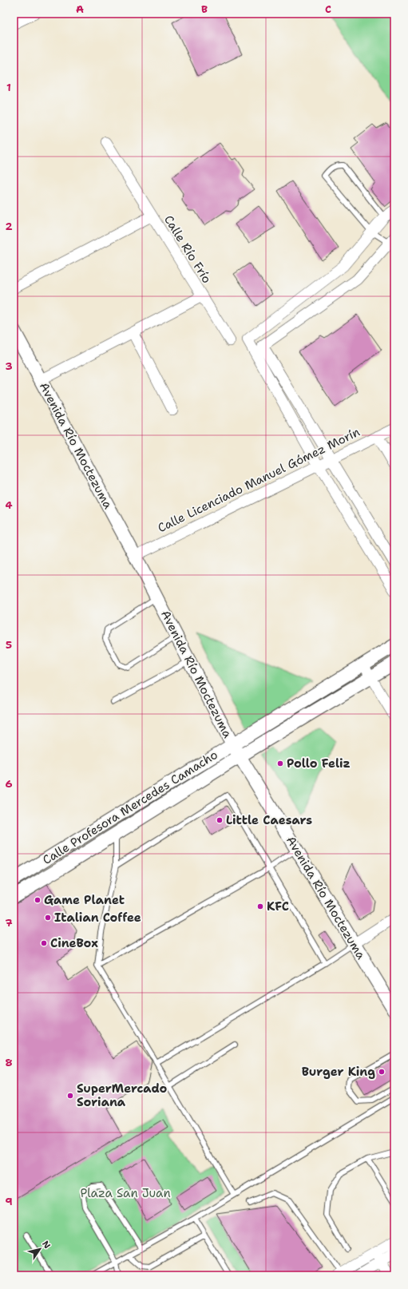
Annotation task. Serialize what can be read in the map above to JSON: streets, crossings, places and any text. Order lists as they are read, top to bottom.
{
  "streets": {
    "street": [
      "Calle Río Frío",
      "Avenida Río Moctezuma",
      "Calle Licenciado Manuel Gómez Morín",
      "Calle Profesora Mercedes Camacho"
    ]
  },
  "crossings": [
    ["Avenida Río Moctezuma", "Calle Licenciado Manuel Gómez Morín"],
    ["Avenida Río Moctezuma", "Calle Profesora Mercedes Camacho"]
  ],
  "parks": ["Plaza San Juan"],
  "places": [
    "Pollo Feliz",
    "Little Caesars",
    "Game Planet",
    "KFC",
    "Italian Coffee",
    "CineBox",
    "Burger King",
    "SuperMercado Soriana"
  ],
  "north": "top right",
  "grid": {
    "columns": ["A", "B", "C"],
    "rows": [
      "1",
      "2",
      "3",
      "4",
      "5",
      "6",
      "7",
      "8",
      "9"
    ]
  }
}
